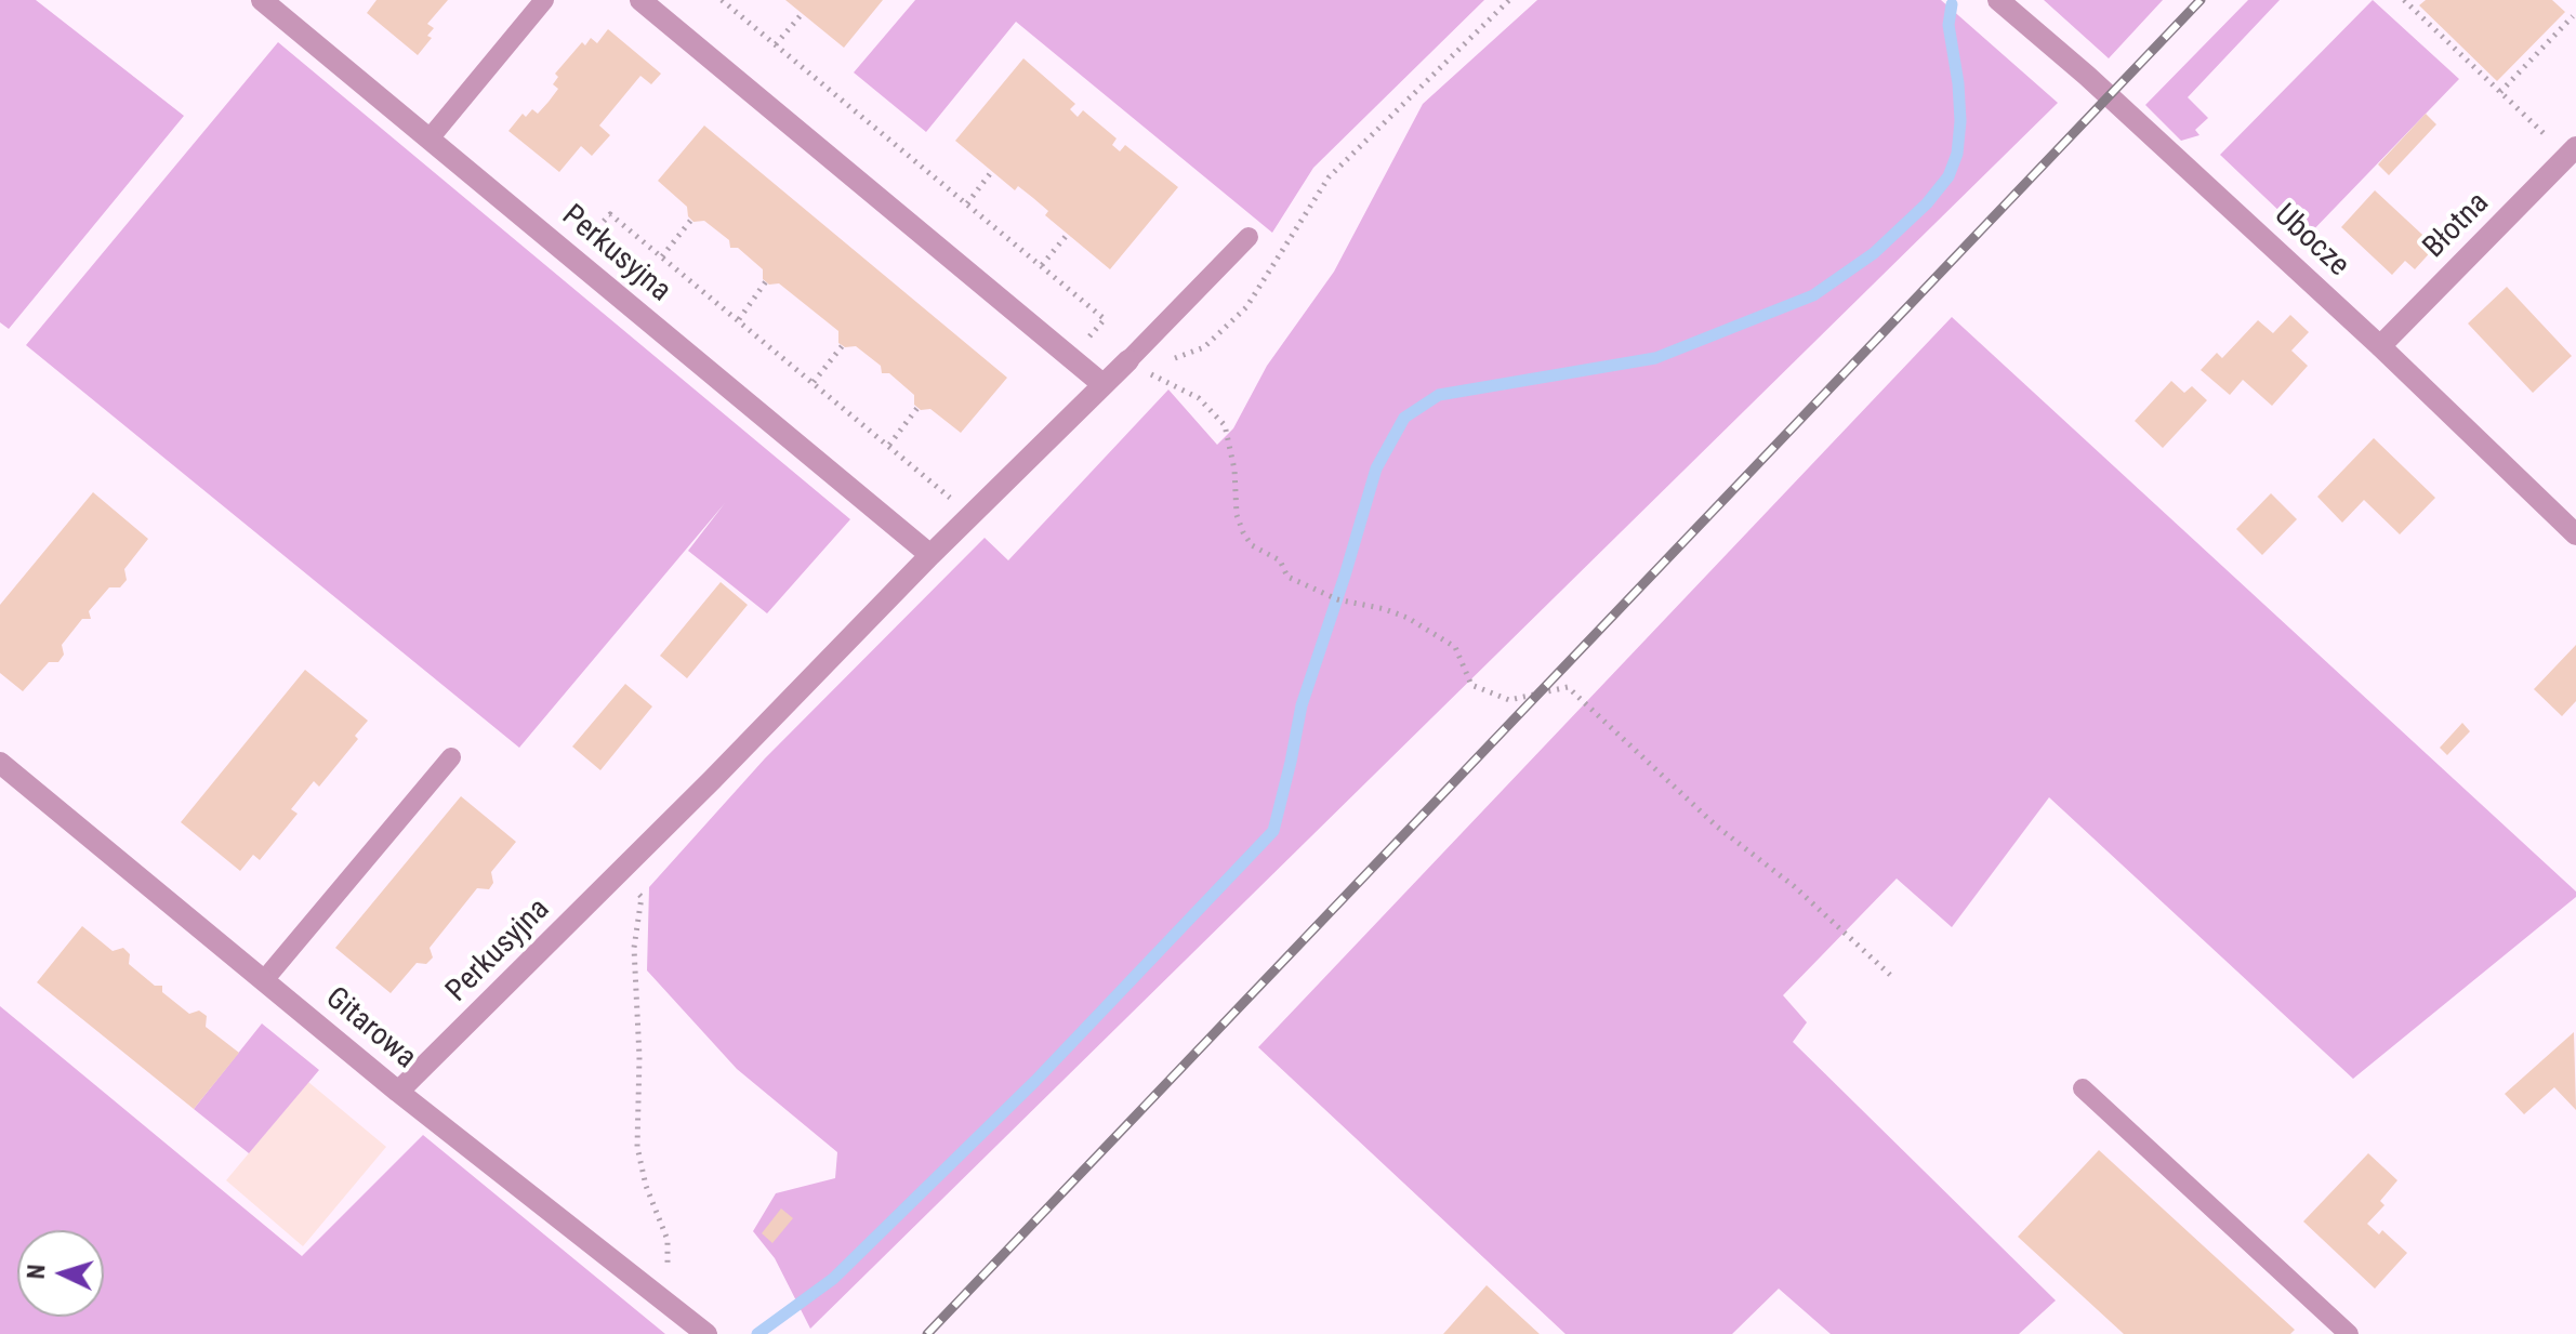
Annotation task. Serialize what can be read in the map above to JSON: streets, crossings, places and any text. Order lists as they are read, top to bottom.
{
  "streets": {
    "street": [
      "Błotna",
      "Ubocze",
      "Perkusyjna",
      "Gitarowa"
    ]
  },
  "crossings": [
    ["Błotna", "Ubocze"],
    ["Perkusyjna", "Gitarowa"]
  ],
  "north": "left"
}
